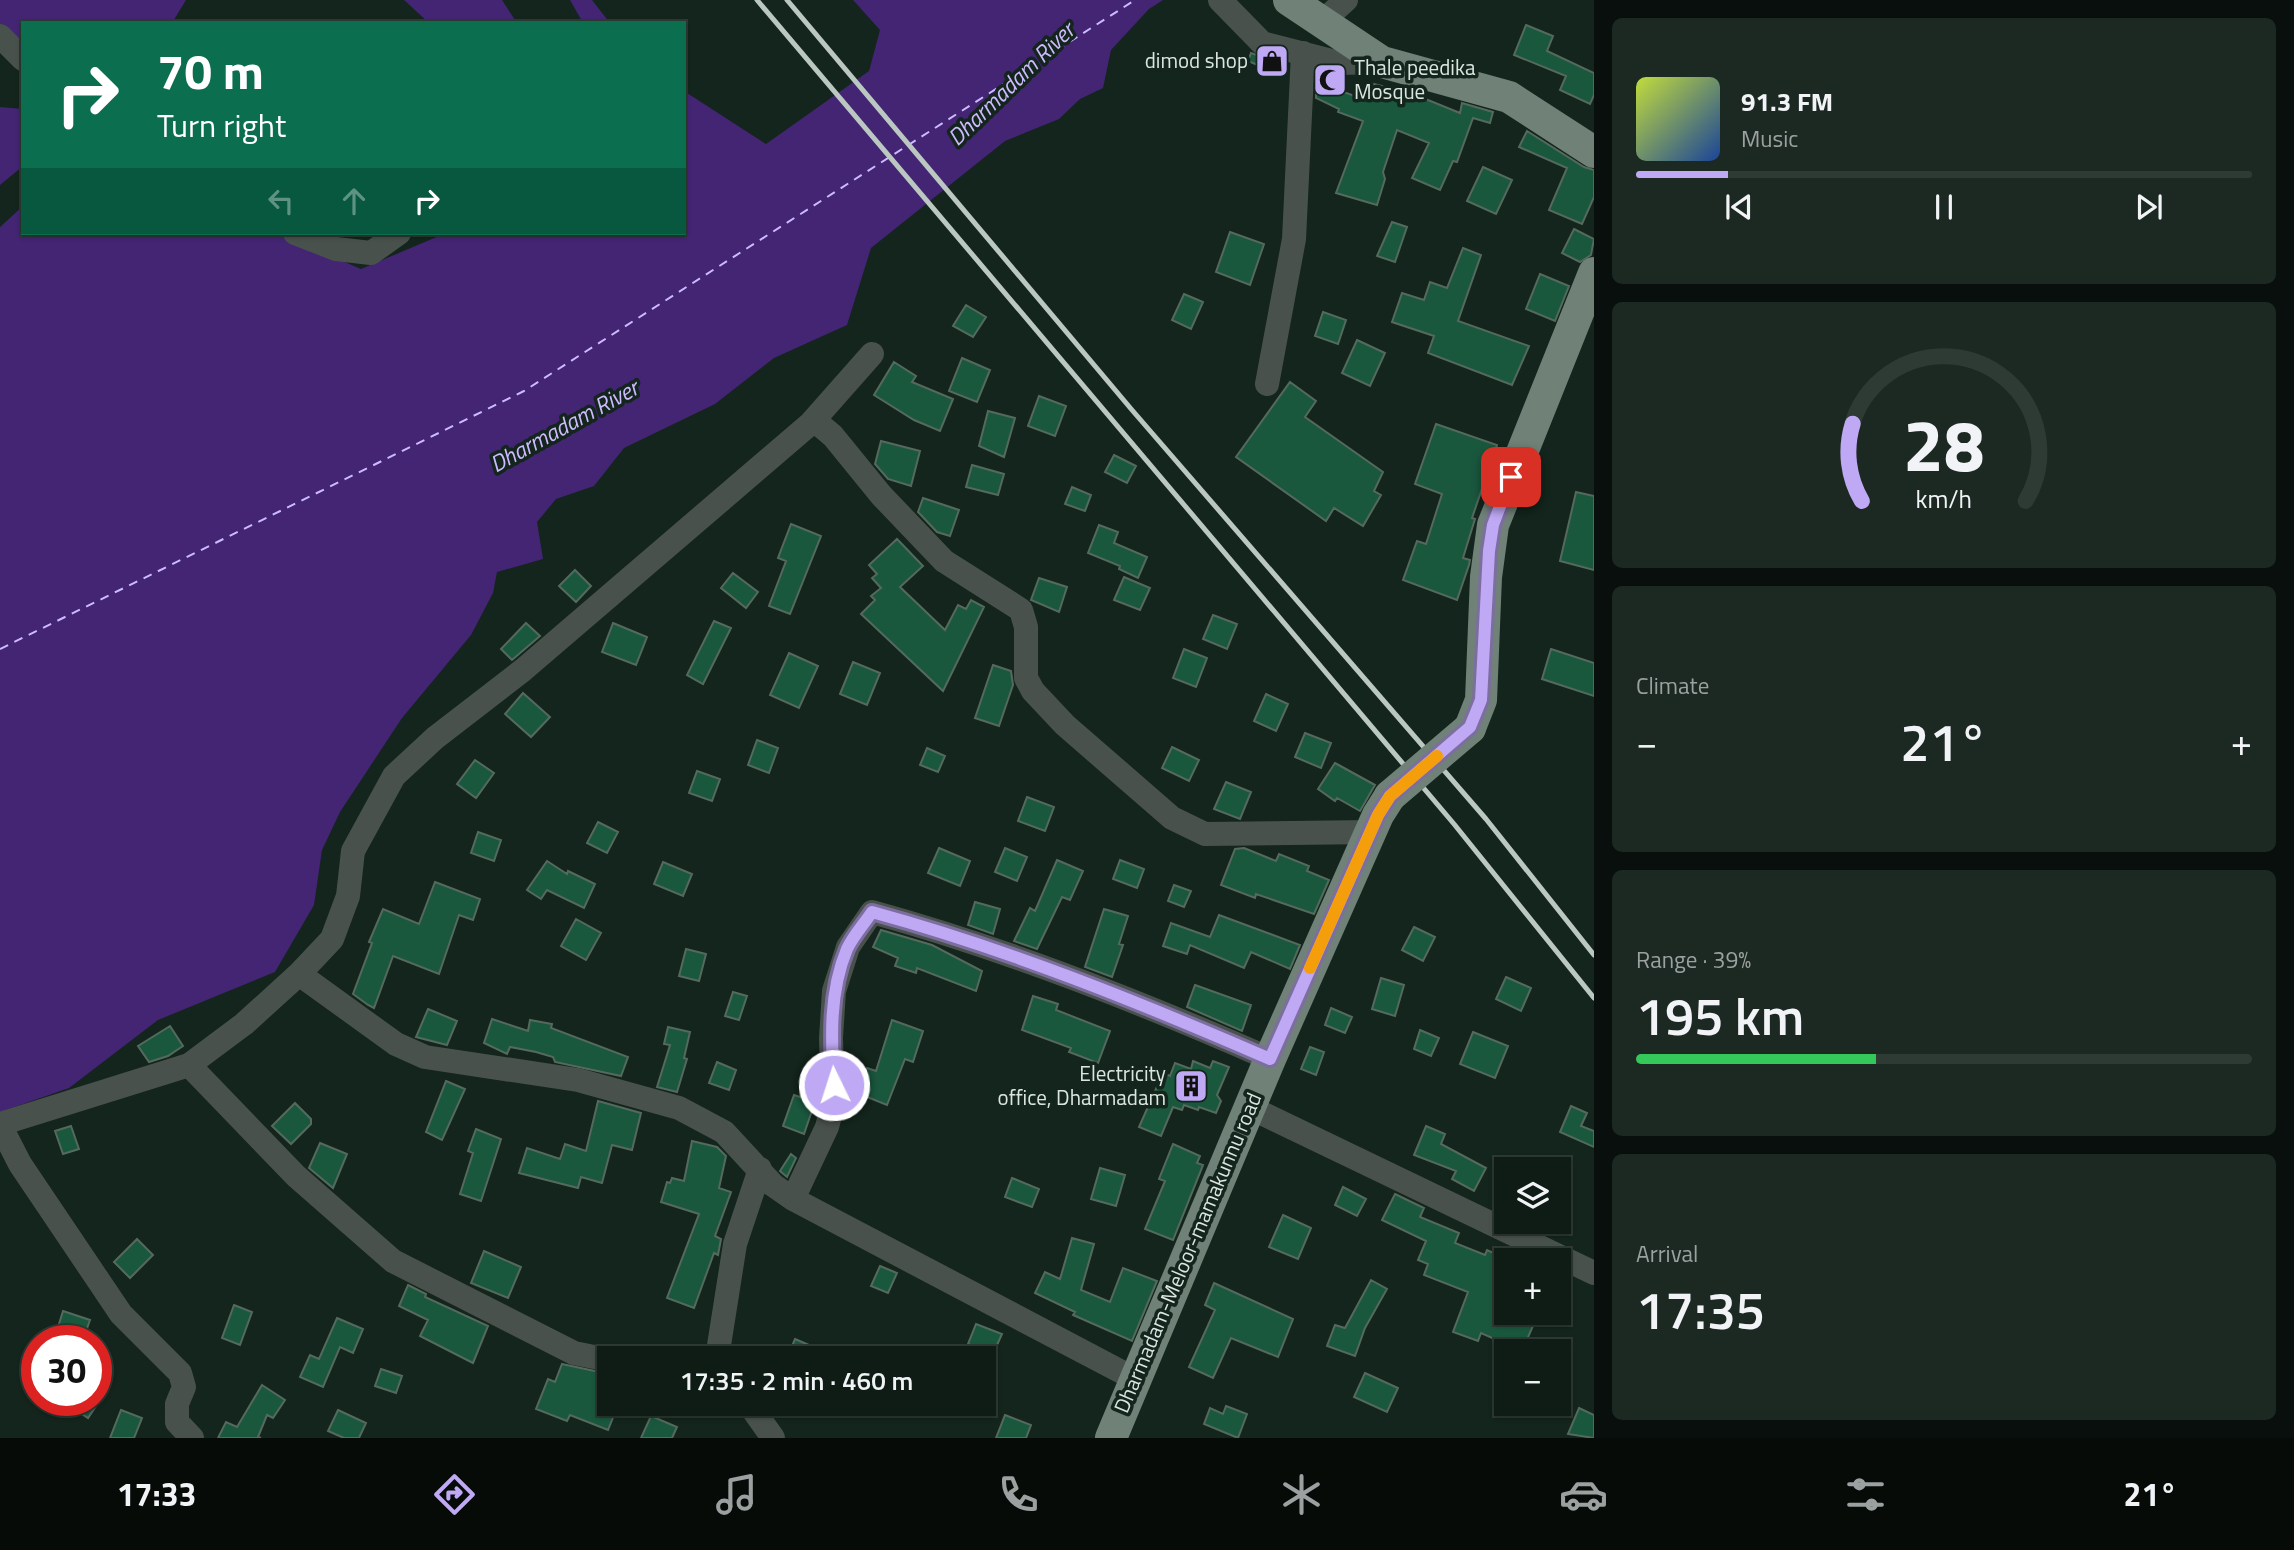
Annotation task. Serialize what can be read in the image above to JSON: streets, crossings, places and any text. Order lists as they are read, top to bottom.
{
  "streets": {
    "main road": ["Dharmadam-Meloor-mamakunnu road"]
  },
  "water": ["Dharmadam River"],
  "places": {
    "shop": ["dimod shop"],
    "mosque": ["Thale peedika Mosque"],
    "building": ["Electricity office, Dharmadam"]
  },
  "page": {
    "turn": ["70 m", "Turn right"],
    "song": ["91.3 FM", "Music"],
    "tile": [
      "Climate",
      ["Range · 39%", "195 km"],
      ["Arrival", "17:35"]
    ],
    "heat": ["−", "21°", "+"],
    "map_buttons": ["+", "−"],
    "limit": "30",
    "trip": "17:35 · 2 min · 460 m",
    "tabs": ["17:33", "21°"],
    "gauge": ["28", "km/h"]
  }
}
